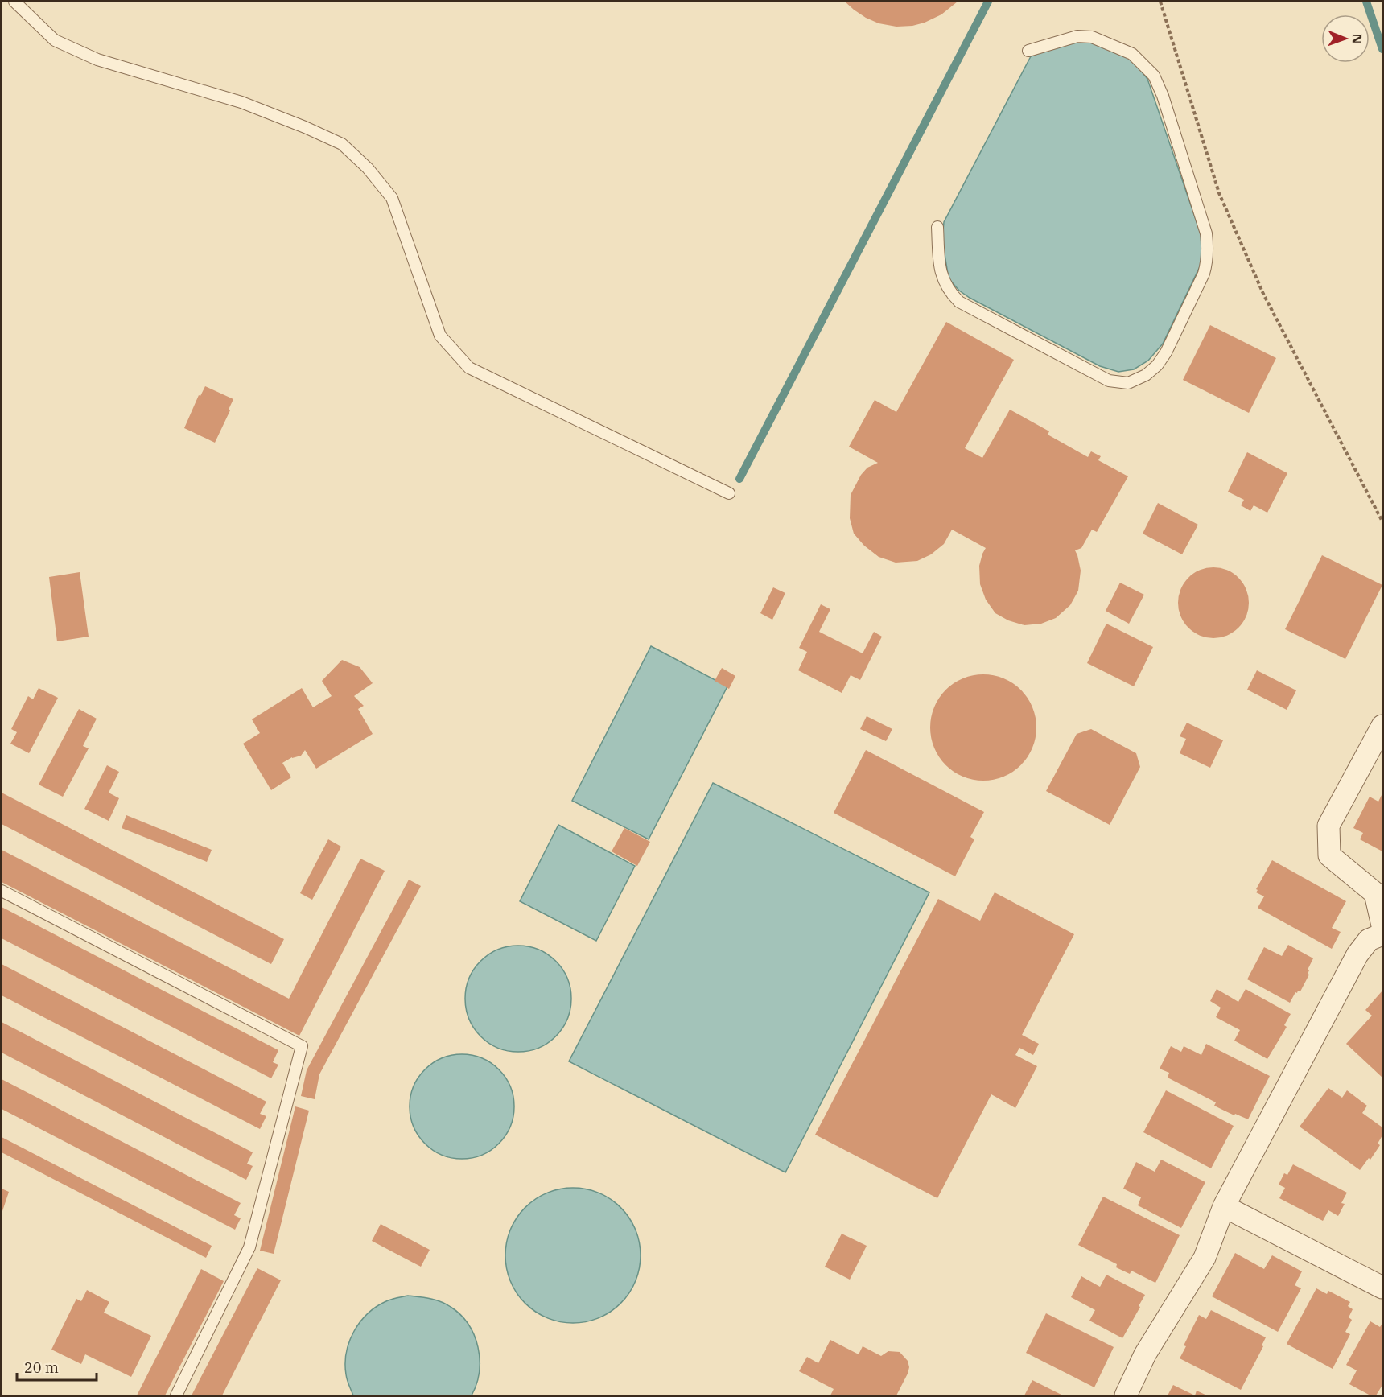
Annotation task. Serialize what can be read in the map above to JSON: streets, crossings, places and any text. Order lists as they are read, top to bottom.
{
  "scale_bar": "20 m",
  "north": "right"
}
